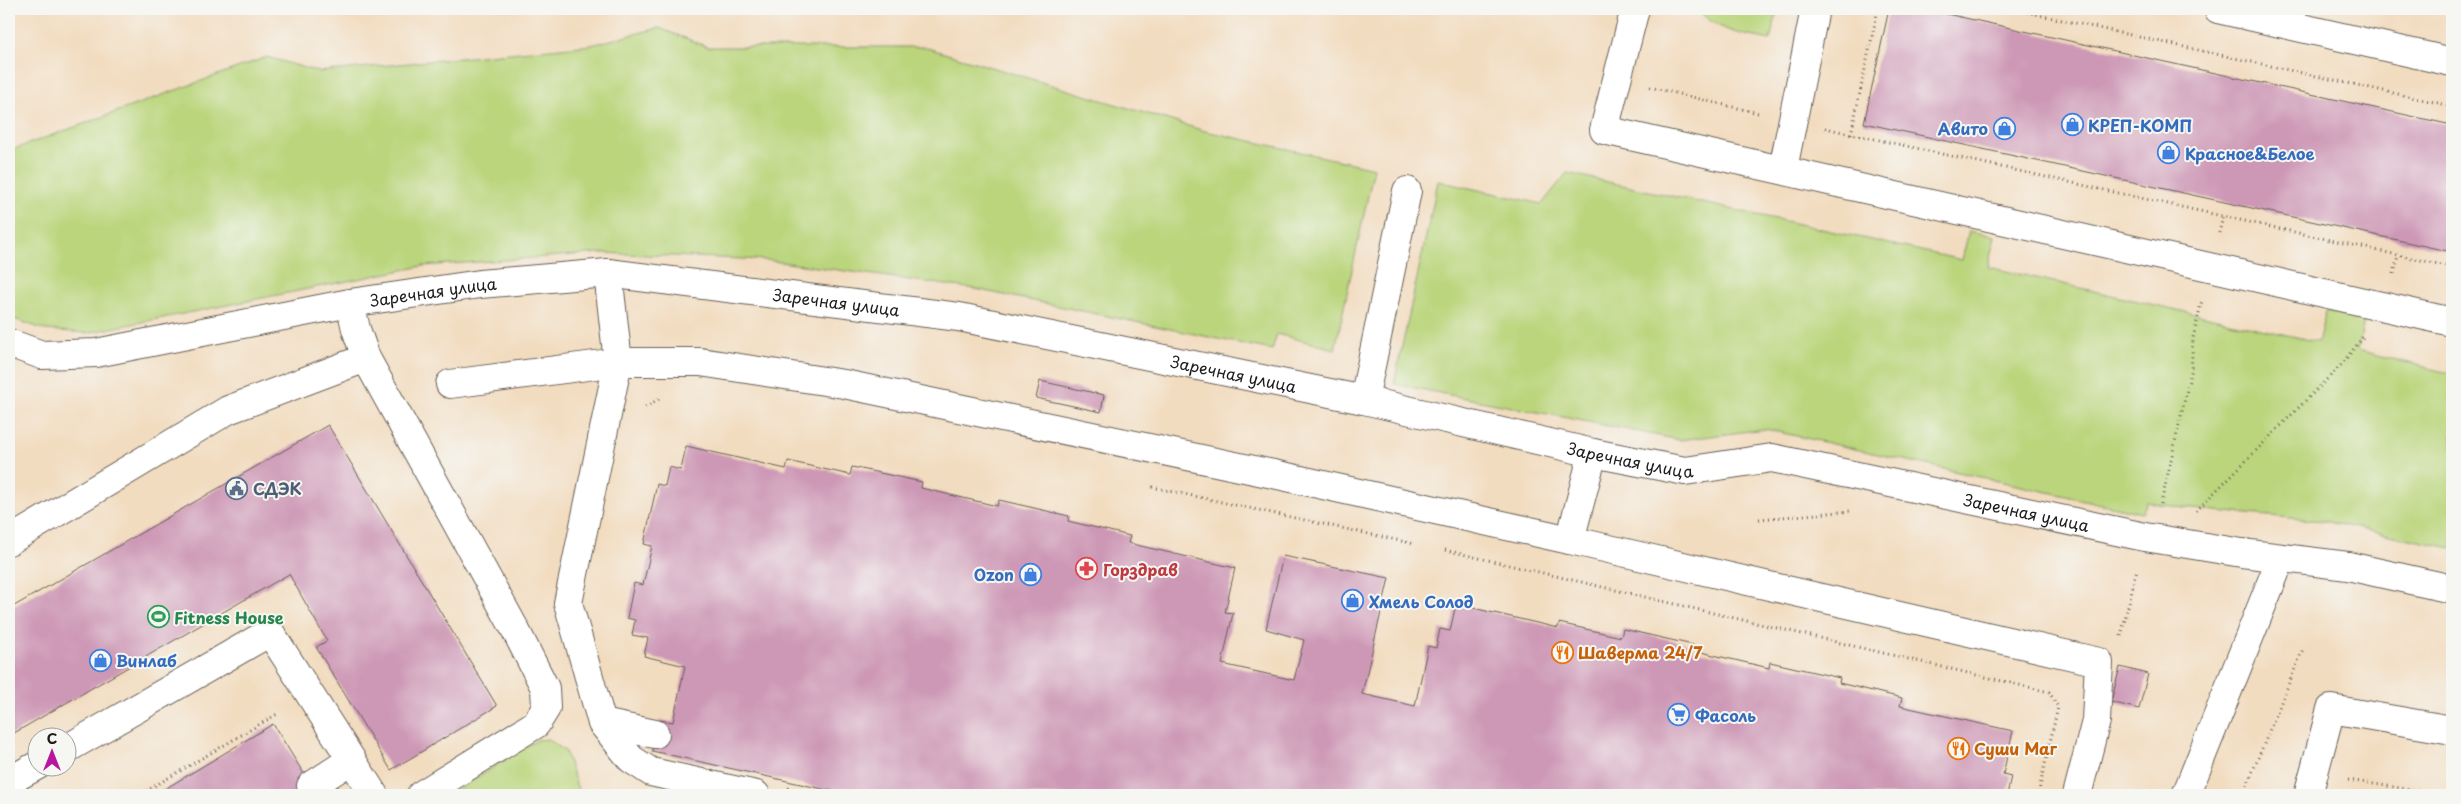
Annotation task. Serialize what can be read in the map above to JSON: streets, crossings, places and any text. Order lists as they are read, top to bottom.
{
  "streets": {
    "street": ["Заречная улица"]
  },
  "places": {
    "shop": [
      "КРЕП-КОМП",
      "Авито",
      "Красное&Белое",
      "Ozon",
      "Хмель Солод",
      "Винлаб"
    ],
    "public building": ["СДЭК"],
    "pharmacy": ["Горздрав"],
    "sports": ["Fitness House"],
    "restaurant": ["Шаверма 24/7", "Суши Маг"],
    "supermarket": ["Фасоль"]
  },
  "north": "top"
}
